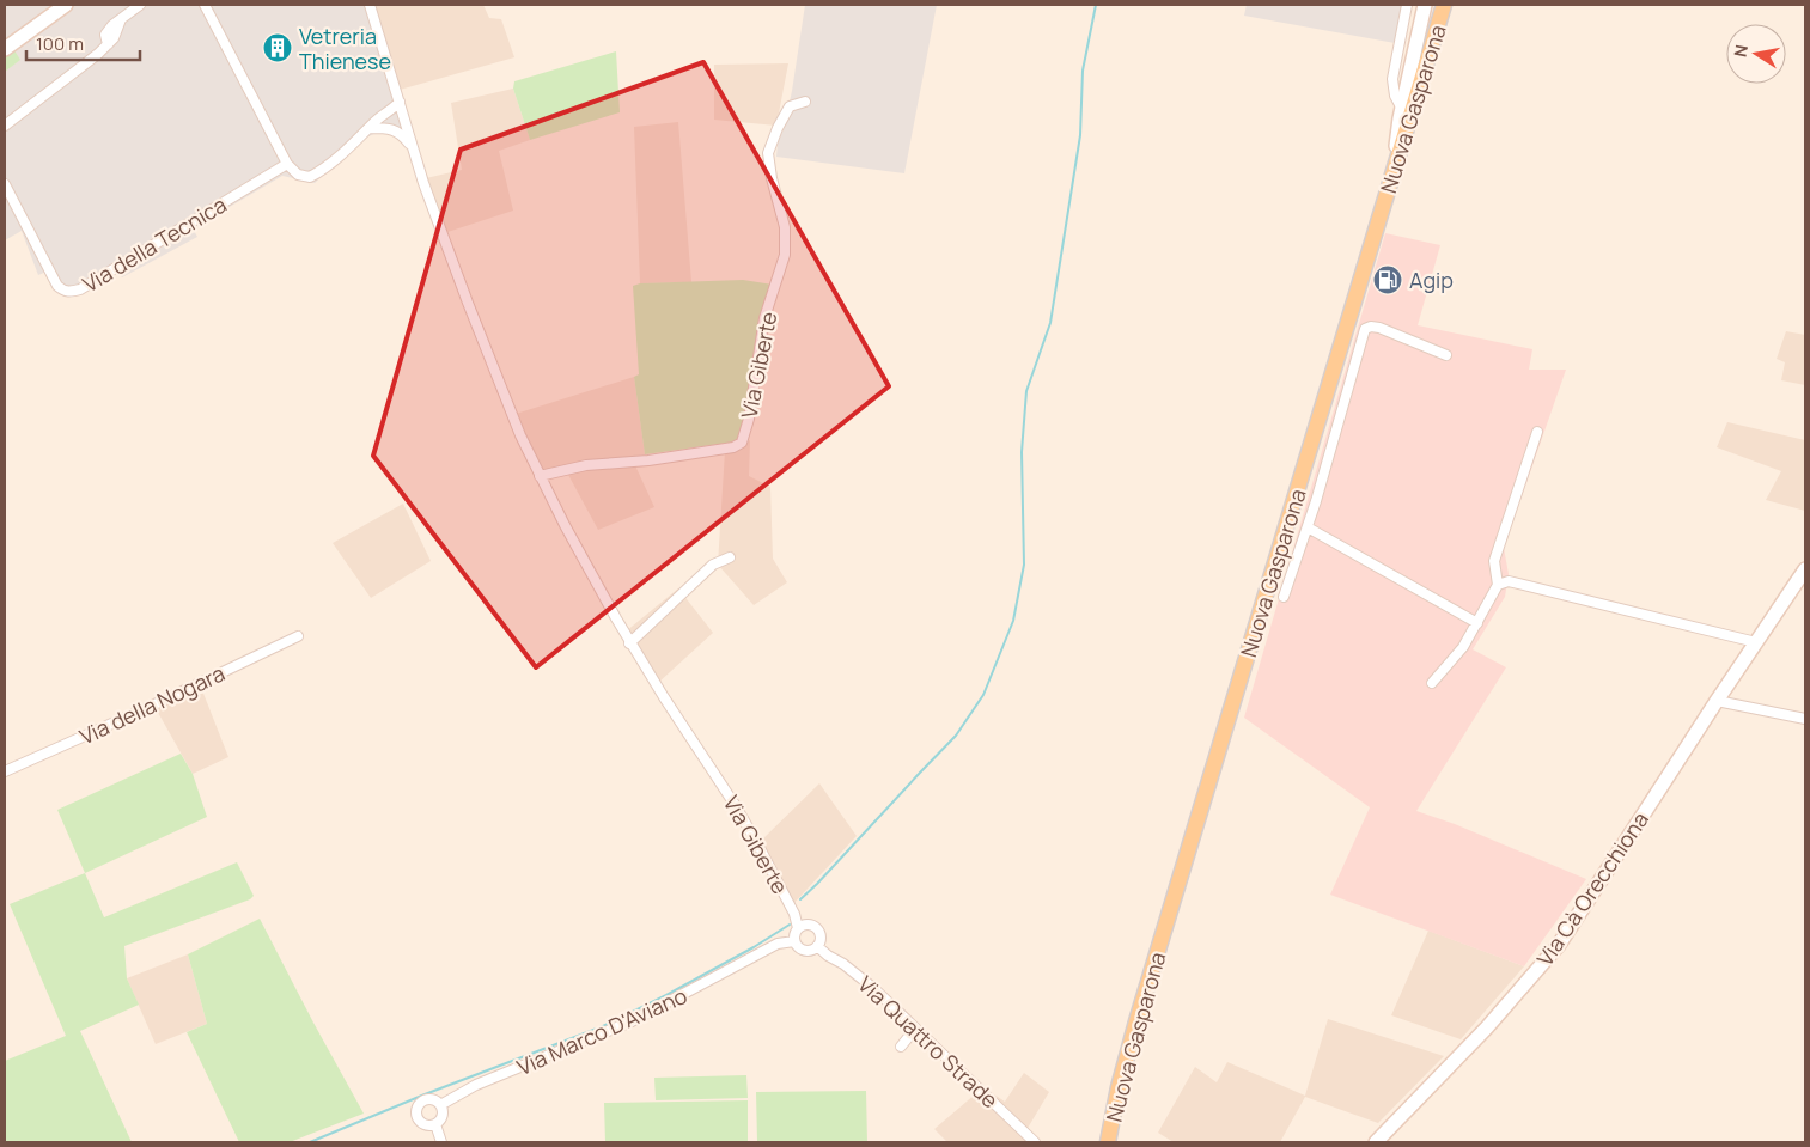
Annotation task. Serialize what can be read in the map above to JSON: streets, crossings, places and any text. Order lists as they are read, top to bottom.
{
  "streets": {
    "main road": ["Nuova Gasparona", "Via Cà Orecchiona"],
    "street": [
      "Via della Tecnica",
      "Via Giberte",
      "Via della Nogara",
      "Via Marco D'Aviano",
      "Via Quattro Strade"
    ]
  },
  "crossings": [
    ["Via Giberte", "Via Marco D'Aviano"],
    ["Via Giberte", "Via Quattro Strade"],
    ["Via Marco D'Aviano", "Via Quattro Strade"]
  ],
  "places": {
    "building": ["Vetreria Thienese"],
    "fuel station": ["Agip"]
  },
  "scale_bar": "100 m",
  "north": "left"
}
